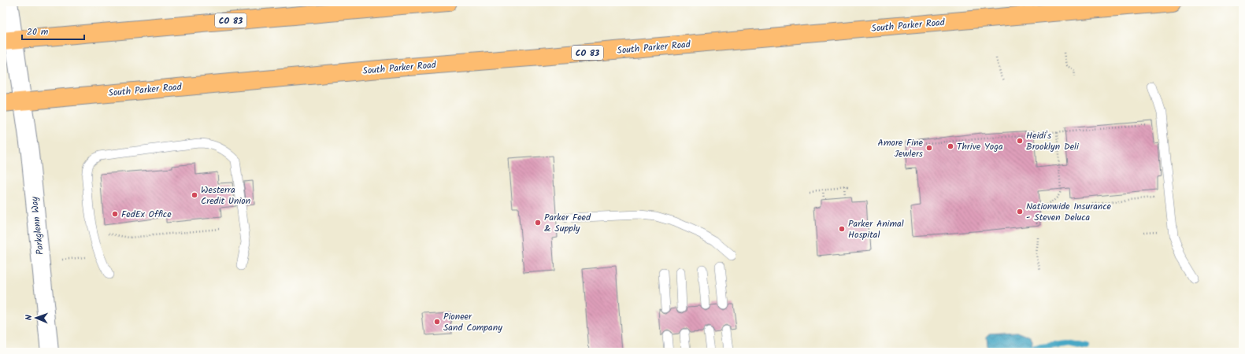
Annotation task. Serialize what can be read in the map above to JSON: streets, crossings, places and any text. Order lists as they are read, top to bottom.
{
  "streets": {
    "highway": ["CO 83", "South Parker Road"],
    "street": ["Parkglenn Way"]
  },
  "crossings": [
    ["CO 83", "Parkglenn Way"],
    ["South Parker Road", "Parkglenn Way"]
  ],
  "places": [
    "Heidi's Brooklyn Deli",
    "Thrive Yoga",
    "Amore Fine Jewlers",
    "Westerra Credit Union",
    "Nationwide Insurance - Steven Deluca",
    "FedEx Office",
    "Parker Feed & Supply",
    "Parker Animal Hospital",
    "Pioneer Sand Company"
  ],
  "scale_bar": "20 m",
  "north": "left"
}
